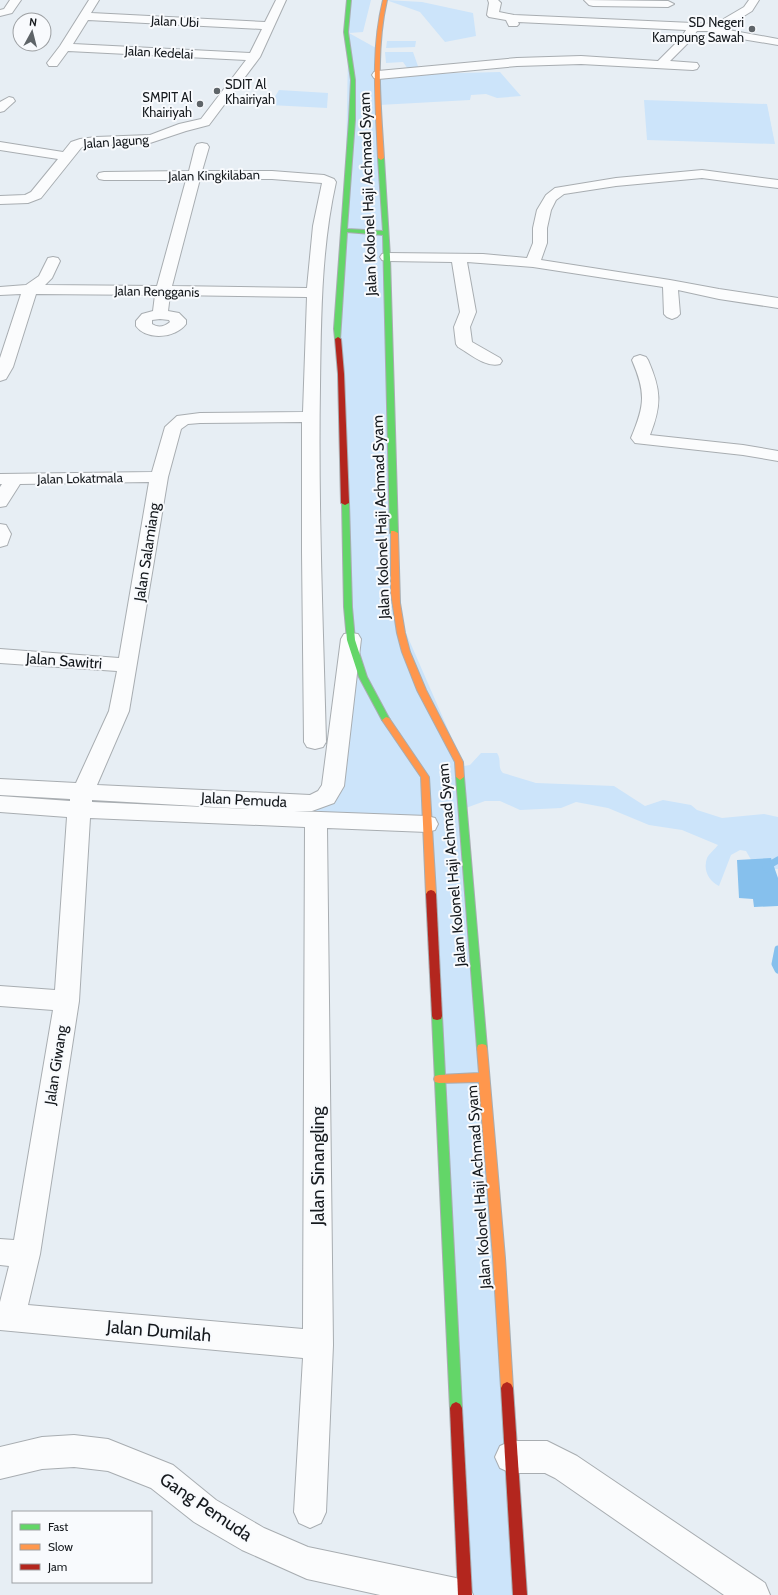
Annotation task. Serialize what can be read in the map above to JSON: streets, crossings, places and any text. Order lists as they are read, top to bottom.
{
  "streets": {
    "main road": ["Jalan Kolonel Haji Achmad Syam"],
    "street": [
      "Jalan Ubi",
      "Jalan Kedelai",
      "Jalan Jagung",
      "Jalan Kingkilaban",
      "Jalan Rengganis",
      "Jalan Lokatmala",
      "Jalan Salamiang",
      "Jalan Sawitri",
      "Jalan Pemuda",
      "Jalan Giwang",
      "Jalan Sinangling",
      "Jalan Dumilah",
      "Gang Pemuda"
    ]
  },
  "crossings": [
    ["Jalan Ubi", "Jalan Jagung"],
    ["Jalan Kedelai", "Jalan Jagung"],
    ["Jalan Kingkilaban", "Jalan Rengganis"],
    ["Jalan Kolonel Haji Achmad Syam", "Jalan Pemuda"],
    ["Jalan Lokatmala", "Jalan Salamiang"],
    ["Jalan Salamiang", "Jalan Sawitri"],
    ["Jalan Salamiang", "Jalan Pemuda"],
    ["Jalan Salamiang", "Jalan Giwang"],
    ["Jalan Pemuda", "Jalan Giwang"],
    ["Jalan Pemuda", "Jalan Sinangling"],
    ["Jalan Giwang", "Jalan Dumilah"],
    ["Jalan Sinangling", "Jalan Dumilah"]
  ],
  "places": ["SD Negeri Kampung Sawah", "SDIT Al Khairiyah", "SMPIT Al Khairiyah"],
  "legend": ["Fast", "Slow", "Jam"],
  "north": "top"
}
